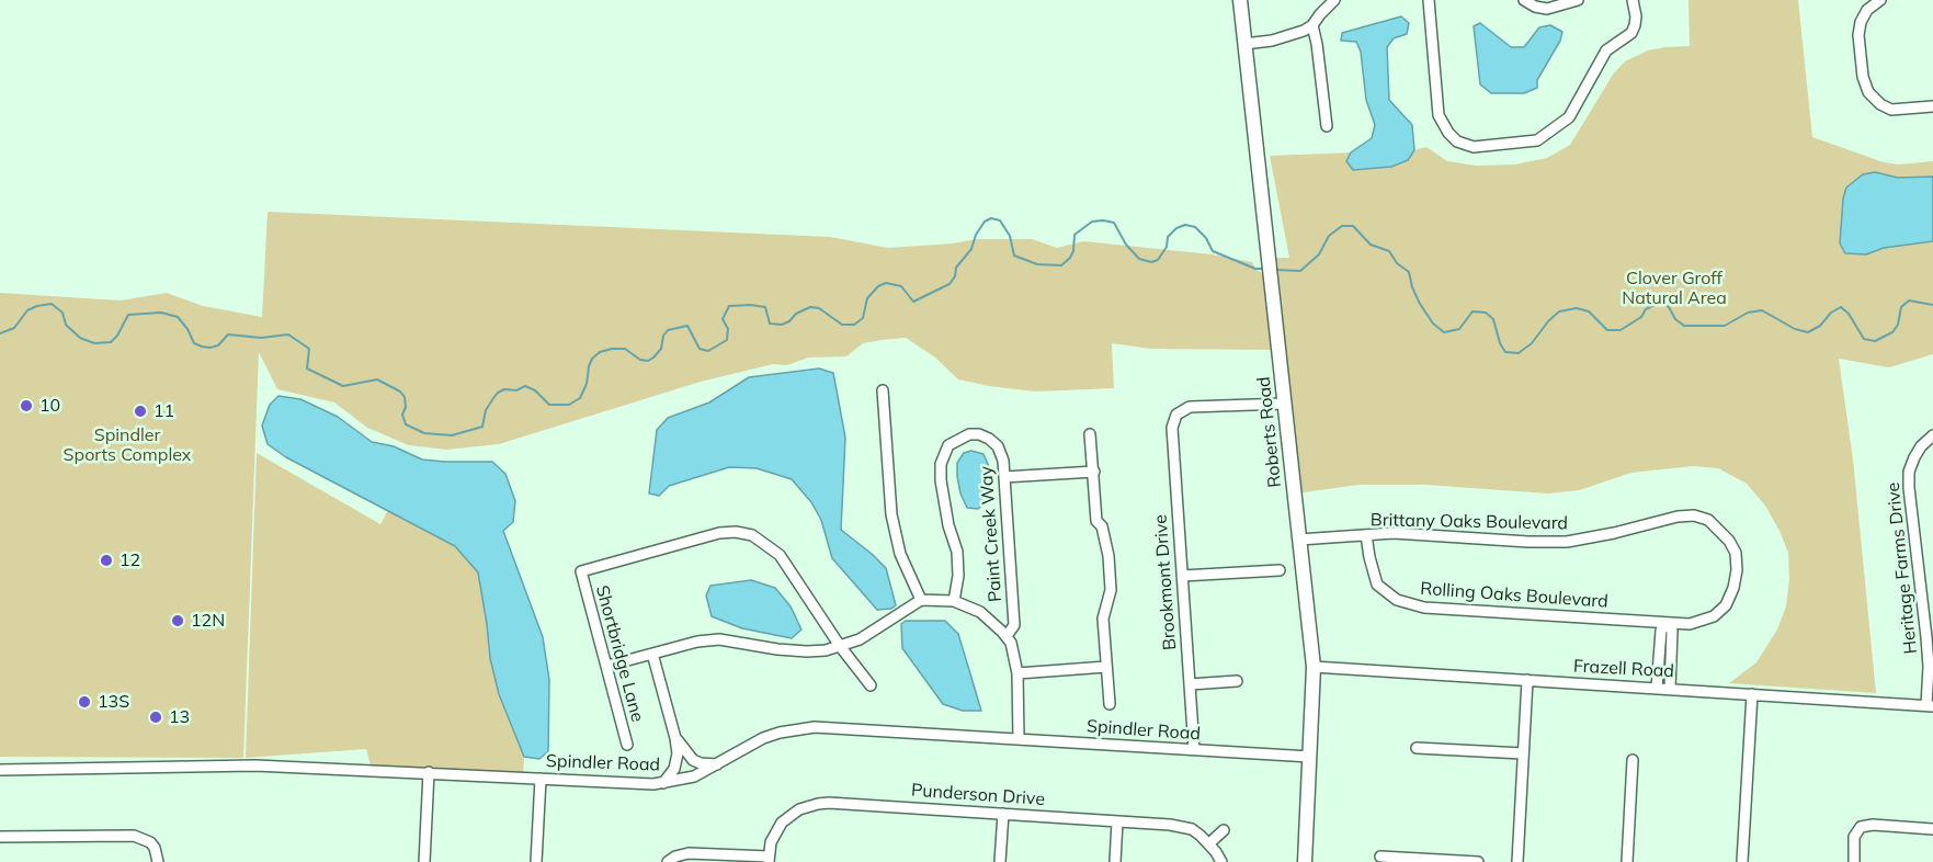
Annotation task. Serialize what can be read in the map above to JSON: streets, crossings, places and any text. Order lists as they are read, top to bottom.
{
  "streets": {
    "main road": ["Roberts Road"],
    "street": [
      "Brittany Oaks Boulevard",
      "Paint Creek Way",
      "Heritage Farms Drive",
      "Brookmont Drive",
      "Rolling Oaks Boulevard",
      "Shortbridge Lane",
      "Frazell Road",
      "Spindler Road",
      "Punderson Drive"
    ]
  },
  "crossings": [
    ["Roberts Road", "Brittany Oaks Boulevard"],
    ["Roberts Road", "Brookmont Drive"],
    ["Roberts Road", "Frazell Road"],
    ["Roberts Road", "Spindler Road"],
    ["Brittany Oaks Boulevard", "Rolling Oaks Boulevard"],
    ["Heritage Farms Drive", "Frazell Road"],
    ["Brookmont Drive", "Spindler Road"]
  ],
  "parks": ["Clover Groff Natural Area", "Spindler Sports Complex"],
  "places": [
    "10",
    "11",
    "12",
    "12N",
    "13S",
    "13"
  ]
}
